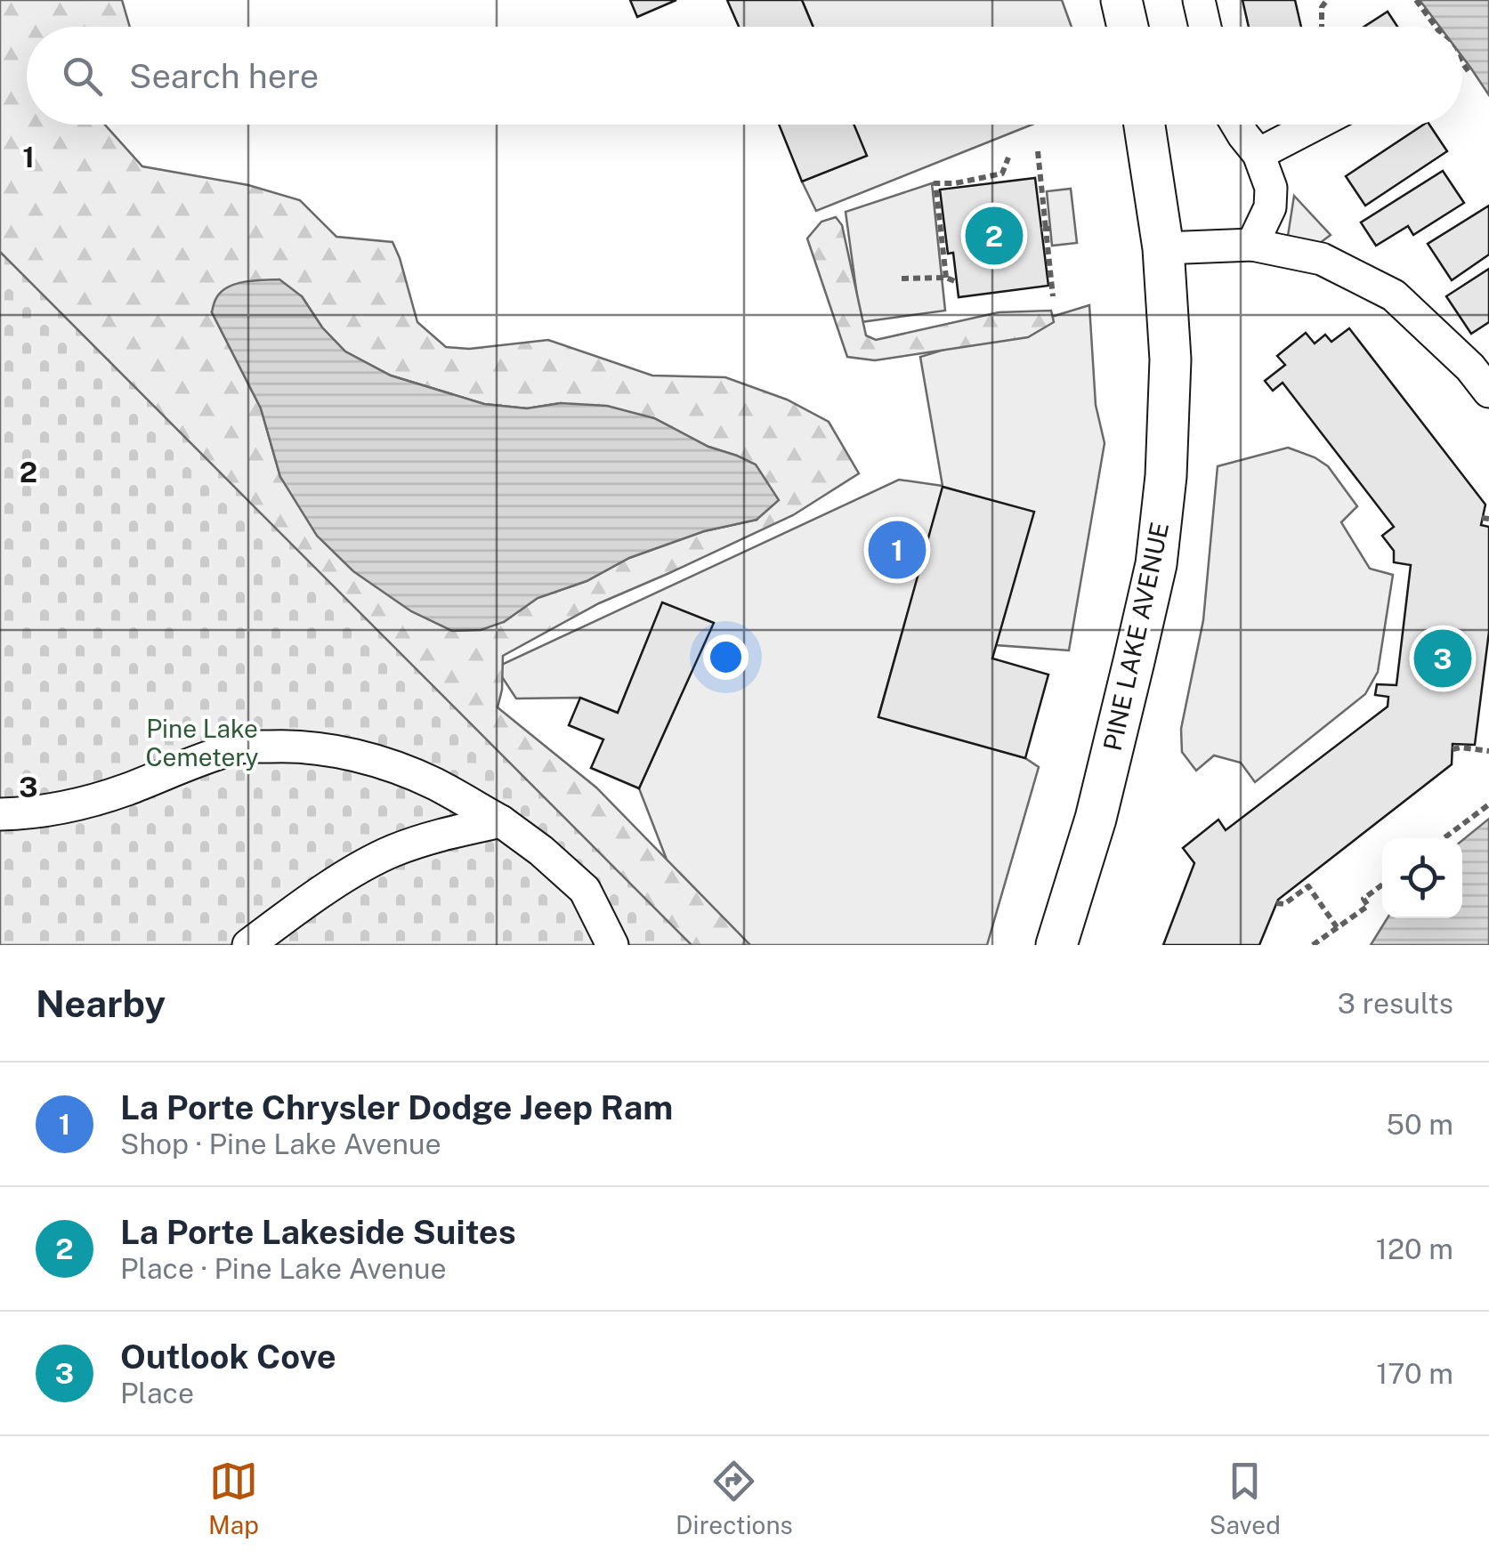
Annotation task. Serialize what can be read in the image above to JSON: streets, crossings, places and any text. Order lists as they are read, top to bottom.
{
  "streets": {
    "main road": ["PINE LAKE AVENUE"]
  },
  "parks": ["Pine Lake Cemetery"],
  "page": {
    "search": "Search here",
    "pins": ["2", "1", "3"],
    "heading": ["Nearby", "3 results"],
    "list": [
      {
        "mark": "1",
        "name": "La Porte Chrysler Dodge Jeep Ram",
        "note": "Shop · Pine Lake Avenue",
        "value": "50 m"
      },
      {
        "mark": "2",
        "name": "La Porte Lakeside Suites",
        "note": "Place · Pine Lake Avenue",
        "value": "120 m"
      },
      {
        "mark": "3",
        "name": "Outlook Cove",
        "note": "Place",
        "value": "170 m"
      }
    ],
    "nav": ["Map", "Directions", "Saved"]
  },
  "grid": {
    "rows": ["1", "2", "3"]
  }
}
